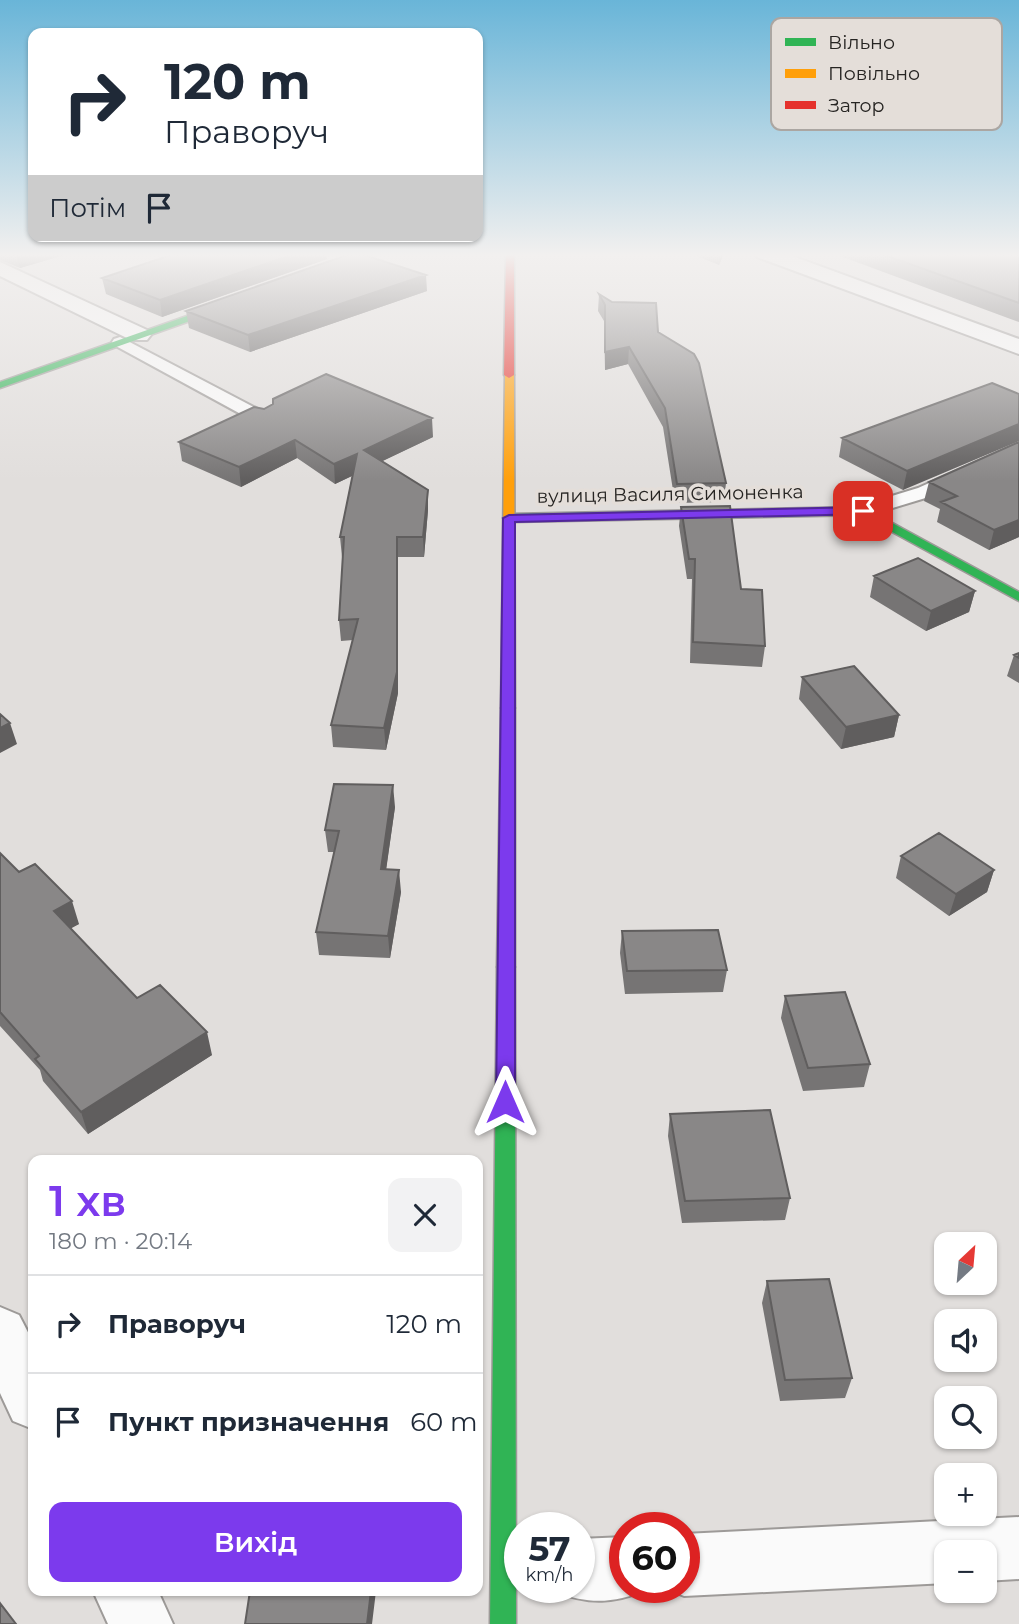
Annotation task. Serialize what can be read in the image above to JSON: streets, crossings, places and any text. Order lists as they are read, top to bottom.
{
  "streets": {
    "main road": ["вулиця Василя Симоненка"]
  },
  "legend": ["Вільно", "Повільно", "Затор"],
  "north": "top right",
  "page": {
    "turn": ["120 m", "Праворуч"],
    "then": "Потім",
    "heading": ["1 хв", "180 m · 20:14"],
    "map_buttons": ["+", "−"],
    "list": [
      {
        "name": "Праворуч",
        "value": "120 m"
      },
      {
        "name": "Пункт призначення",
        "value": "60 m"
      }
    ],
    "buttons": "Вихід",
    "speed": "57 km/h",
    "limit": "60"
  }
}
